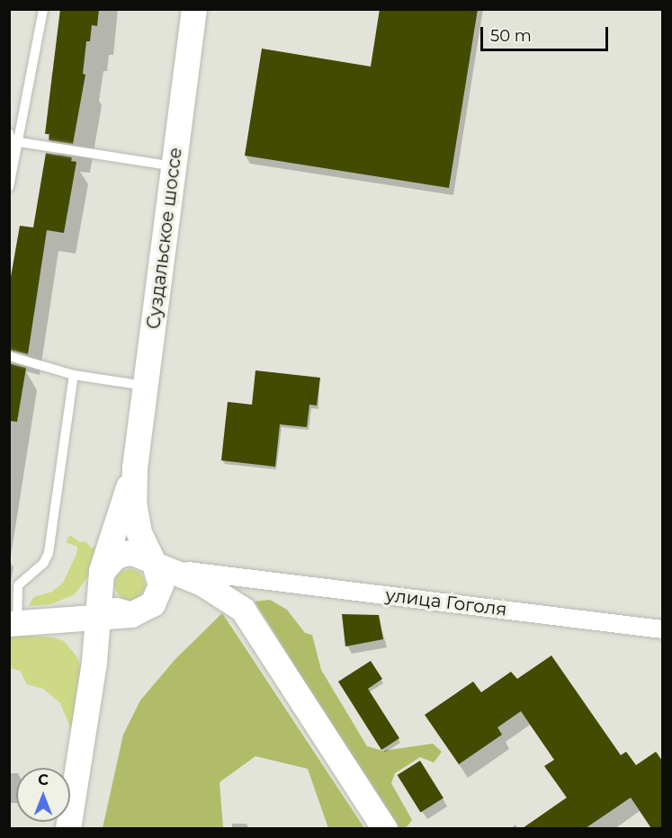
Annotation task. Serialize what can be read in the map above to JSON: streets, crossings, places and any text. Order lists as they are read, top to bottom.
{
  "streets": {
    "main road": ["Суздальское шоссе", "улица Гоголя"]
  },
  "crossings": [
    ["Суздальское шоссе", "улица Гоголя"]
  ],
  "scale_bar": "50 m",
  "north": "top"
}
